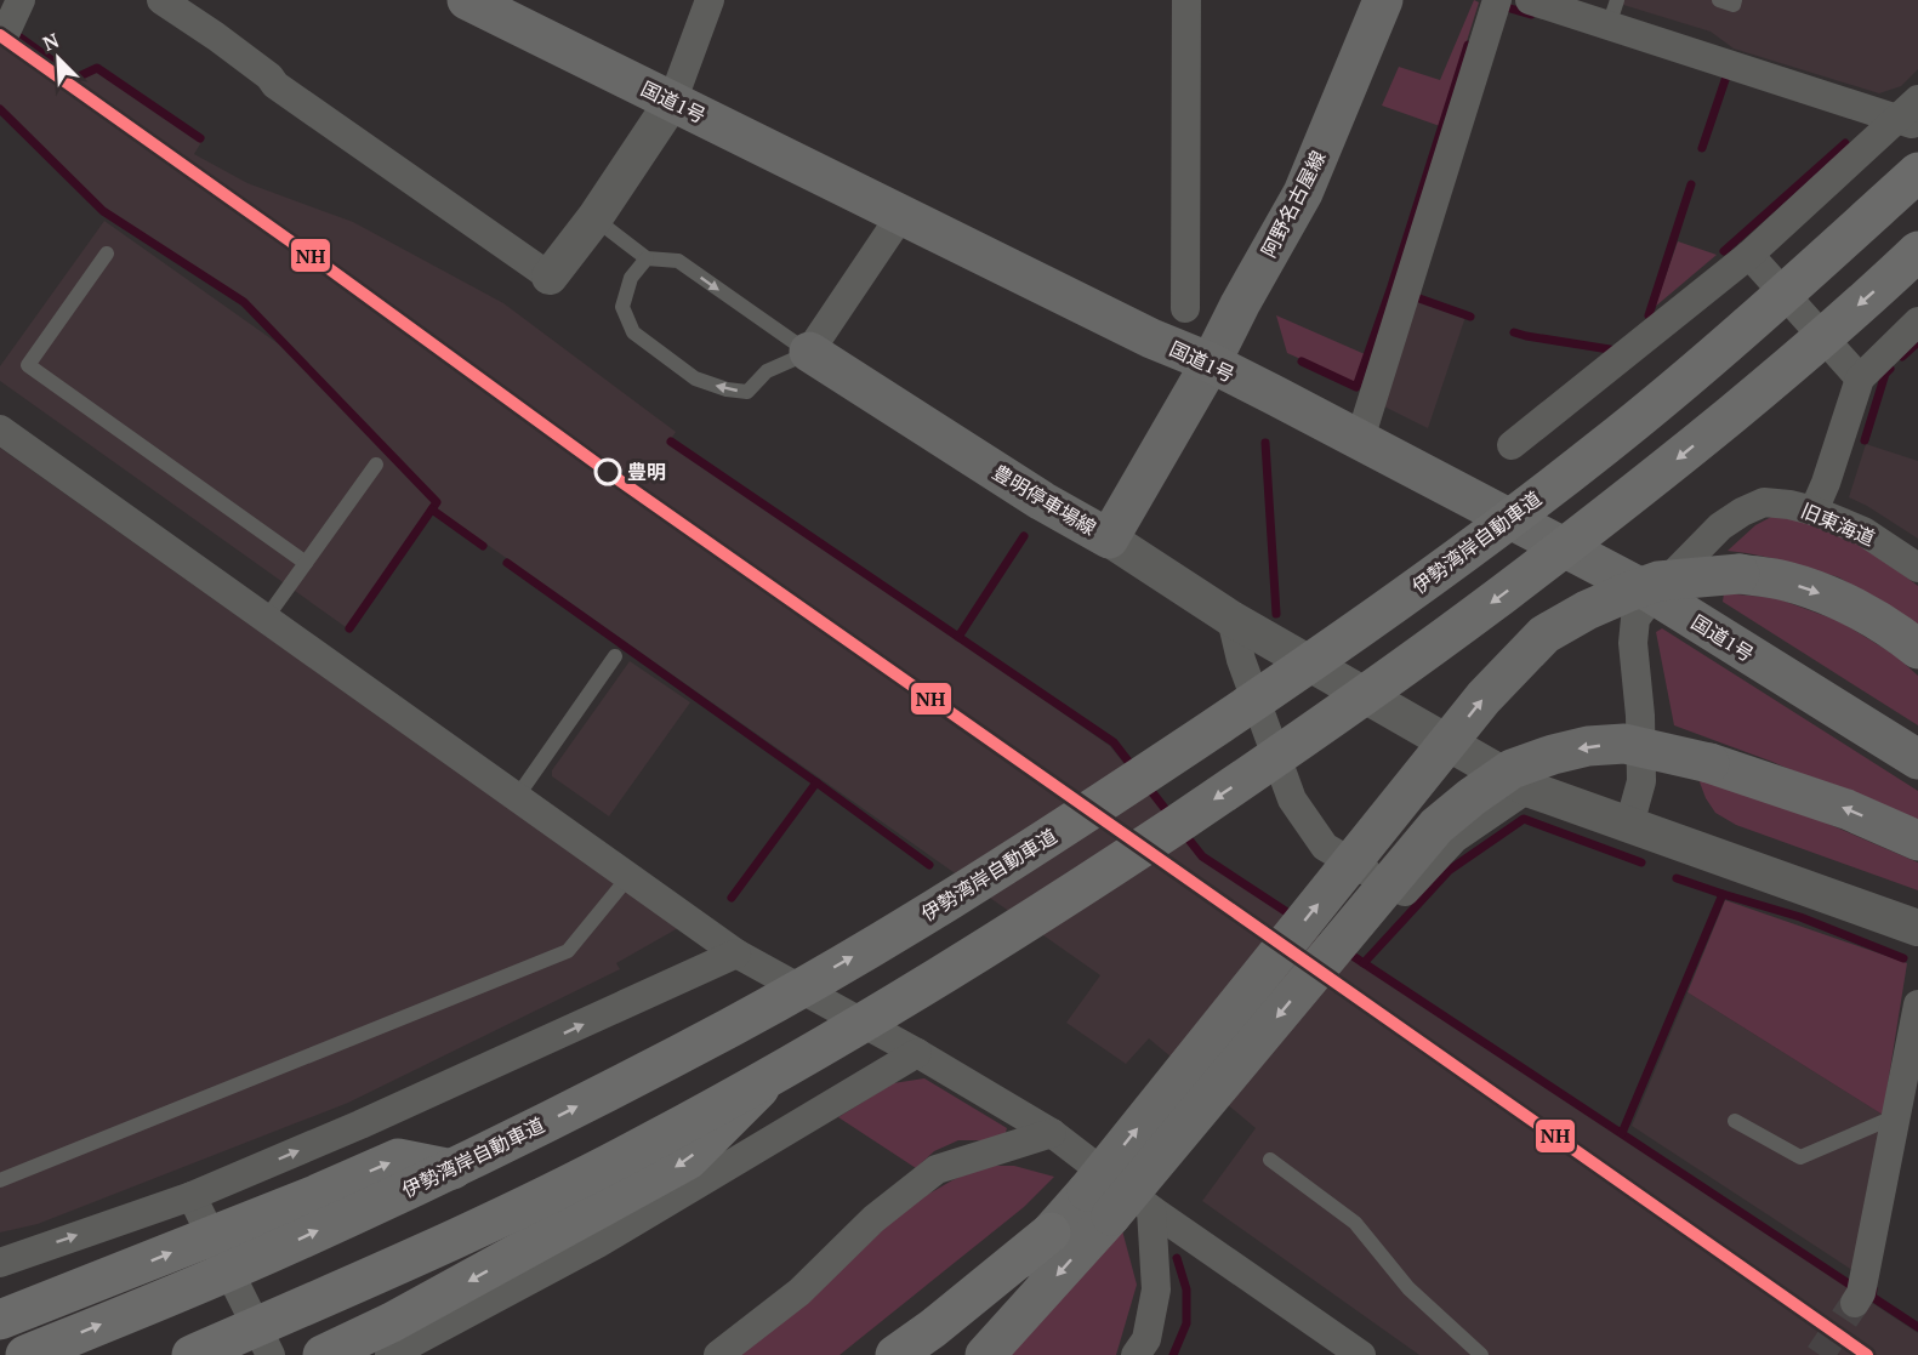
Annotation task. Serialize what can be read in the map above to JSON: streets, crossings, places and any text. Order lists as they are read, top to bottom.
{
  "streets": {
    "highway": ["国道1号", "伊勢湾岸自動車道"],
    "main road": ["阿野名古屋線", "豊明停車場線"],
    "street": ["旧東海道"]
  },
  "crossings": [
    ["国道1号", "阿野名古屋線"],
    ["国道1号", "豊明停車場線"],
    ["国道1号", "旧東海道"],
    ["阿野名古屋線", "豊明停車場線"]
  ],
  "places": ["豊明"],
  "lines": ["transit line NH"],
  "north": "top left"
}
